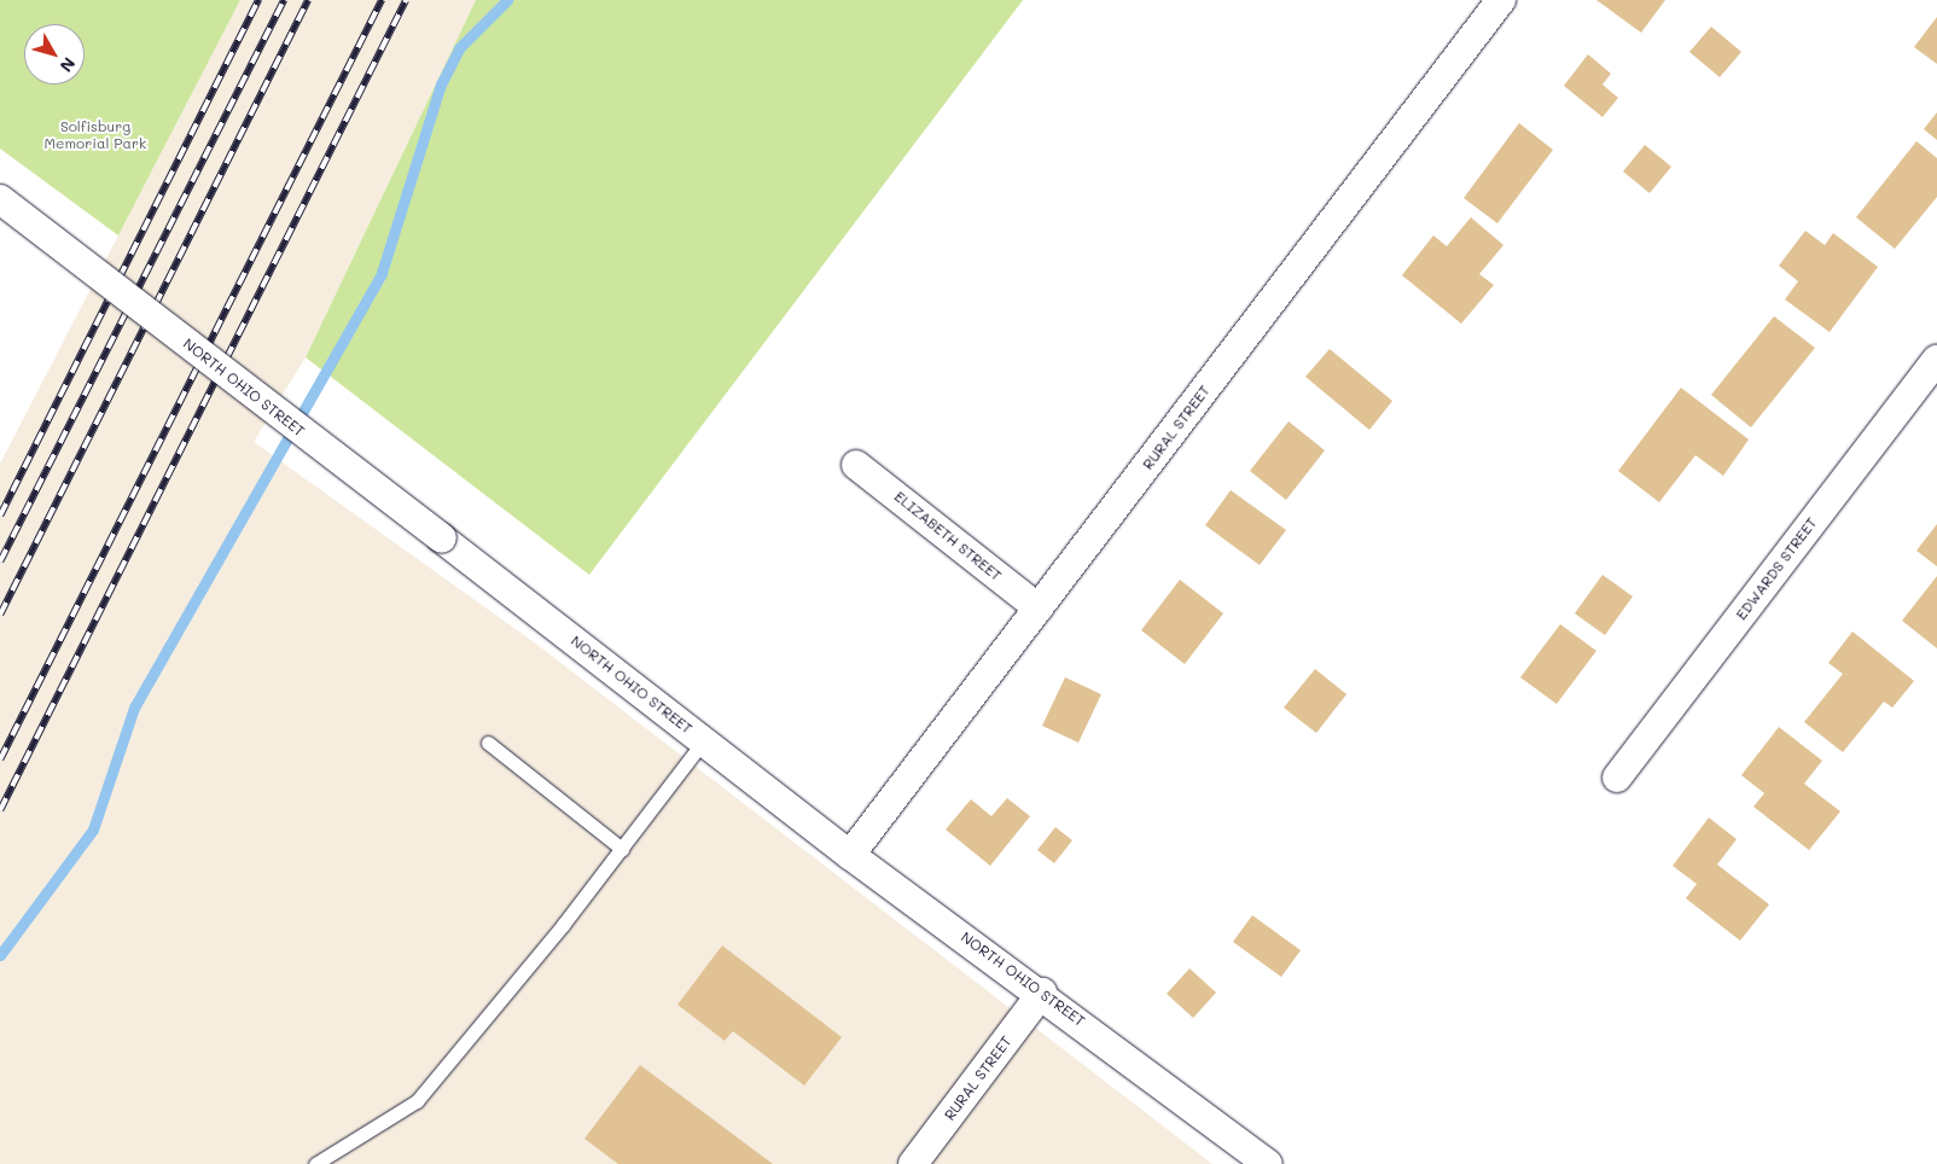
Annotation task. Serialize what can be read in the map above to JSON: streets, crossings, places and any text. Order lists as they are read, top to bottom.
{
  "streets": {
    "street": [
      "NORTH OHIO STREET",
      "RURAL STREET",
      "ELIZABETH STREET",
      "EDWARDS STREET"
    ]
  },
  "crossings": [
    ["NORTH OHIO STREET", "RURAL STREET"],
    ["RURAL STREET", "ELIZABETH STREET"]
  ],
  "parks": ["Solfisburg Memorial Park"],
  "north": "bottom right"
}
